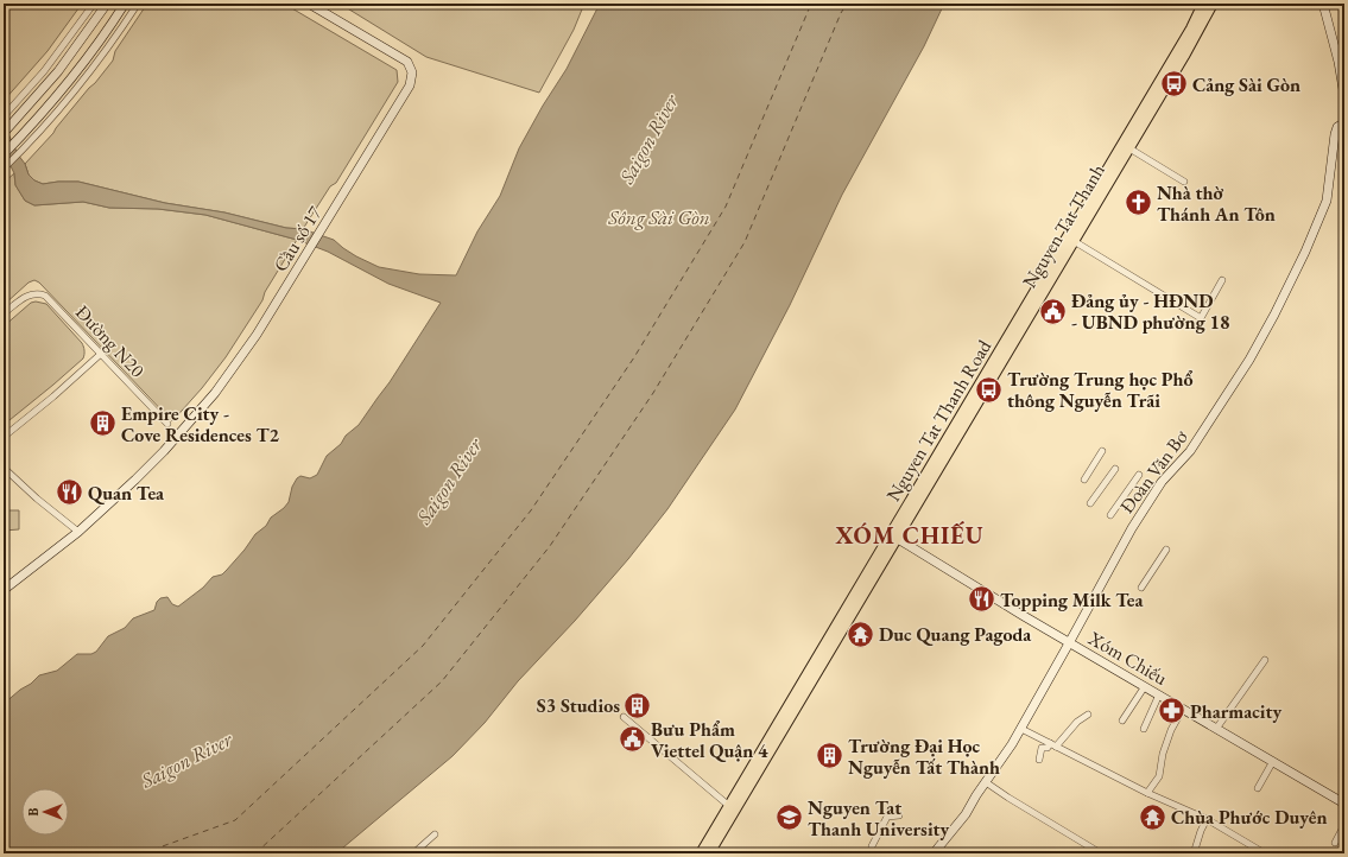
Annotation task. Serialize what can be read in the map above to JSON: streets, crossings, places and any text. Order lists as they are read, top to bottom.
{
  "streets": {
    "main road": ["Nguyen Tat Thanh", "Nguyen Tat Thanh Road"],
    "street": [
      "Cầu số 17",
      "Đường N20",
      "Đoàn Văn Bơ",
      "Xóm Chiếu"
    ]
  },
  "crossings": [
    ["Nguyen Tat Thanh", "Nguyen Tat Thanh Road"],
    ["Nguyen Tat Thanh Road", "Xóm Chiếu"],
    ["Đoàn Văn Bơ", "Xóm Chiếu"]
  ],
  "districts": ["XÓM CHIẾU"],
  "water": ["Saigon River", "Sông Sài Gòn"],
  "places": {
    "bus stop": ["Cảng Sài Gòn", "Trường Trung học Phổ thông Nguyễn Trãi"],
    "church": ["Nhà thờ Thánh An Tôn"],
    "public building": ["Đảng ủy - HĐND - UBND phường 18", "Bưu Phẩm Viettel Quận 4"],
    "building": ["Empire City - Cove Residences T2", "S3 Studios", "Trường Đại Học Nguyễn Tất Thành"],
    "restaurant": ["Quan Tea", "Topping Milk Tea"],
    "temple": ["Duc Quang Pagoda", "Chùa Phước Duyên"],
    "pharmacy": ["Pharmacity"],
    "school or university": ["Nguyen Tat Thanh University"]
  },
  "north": "left"
}
